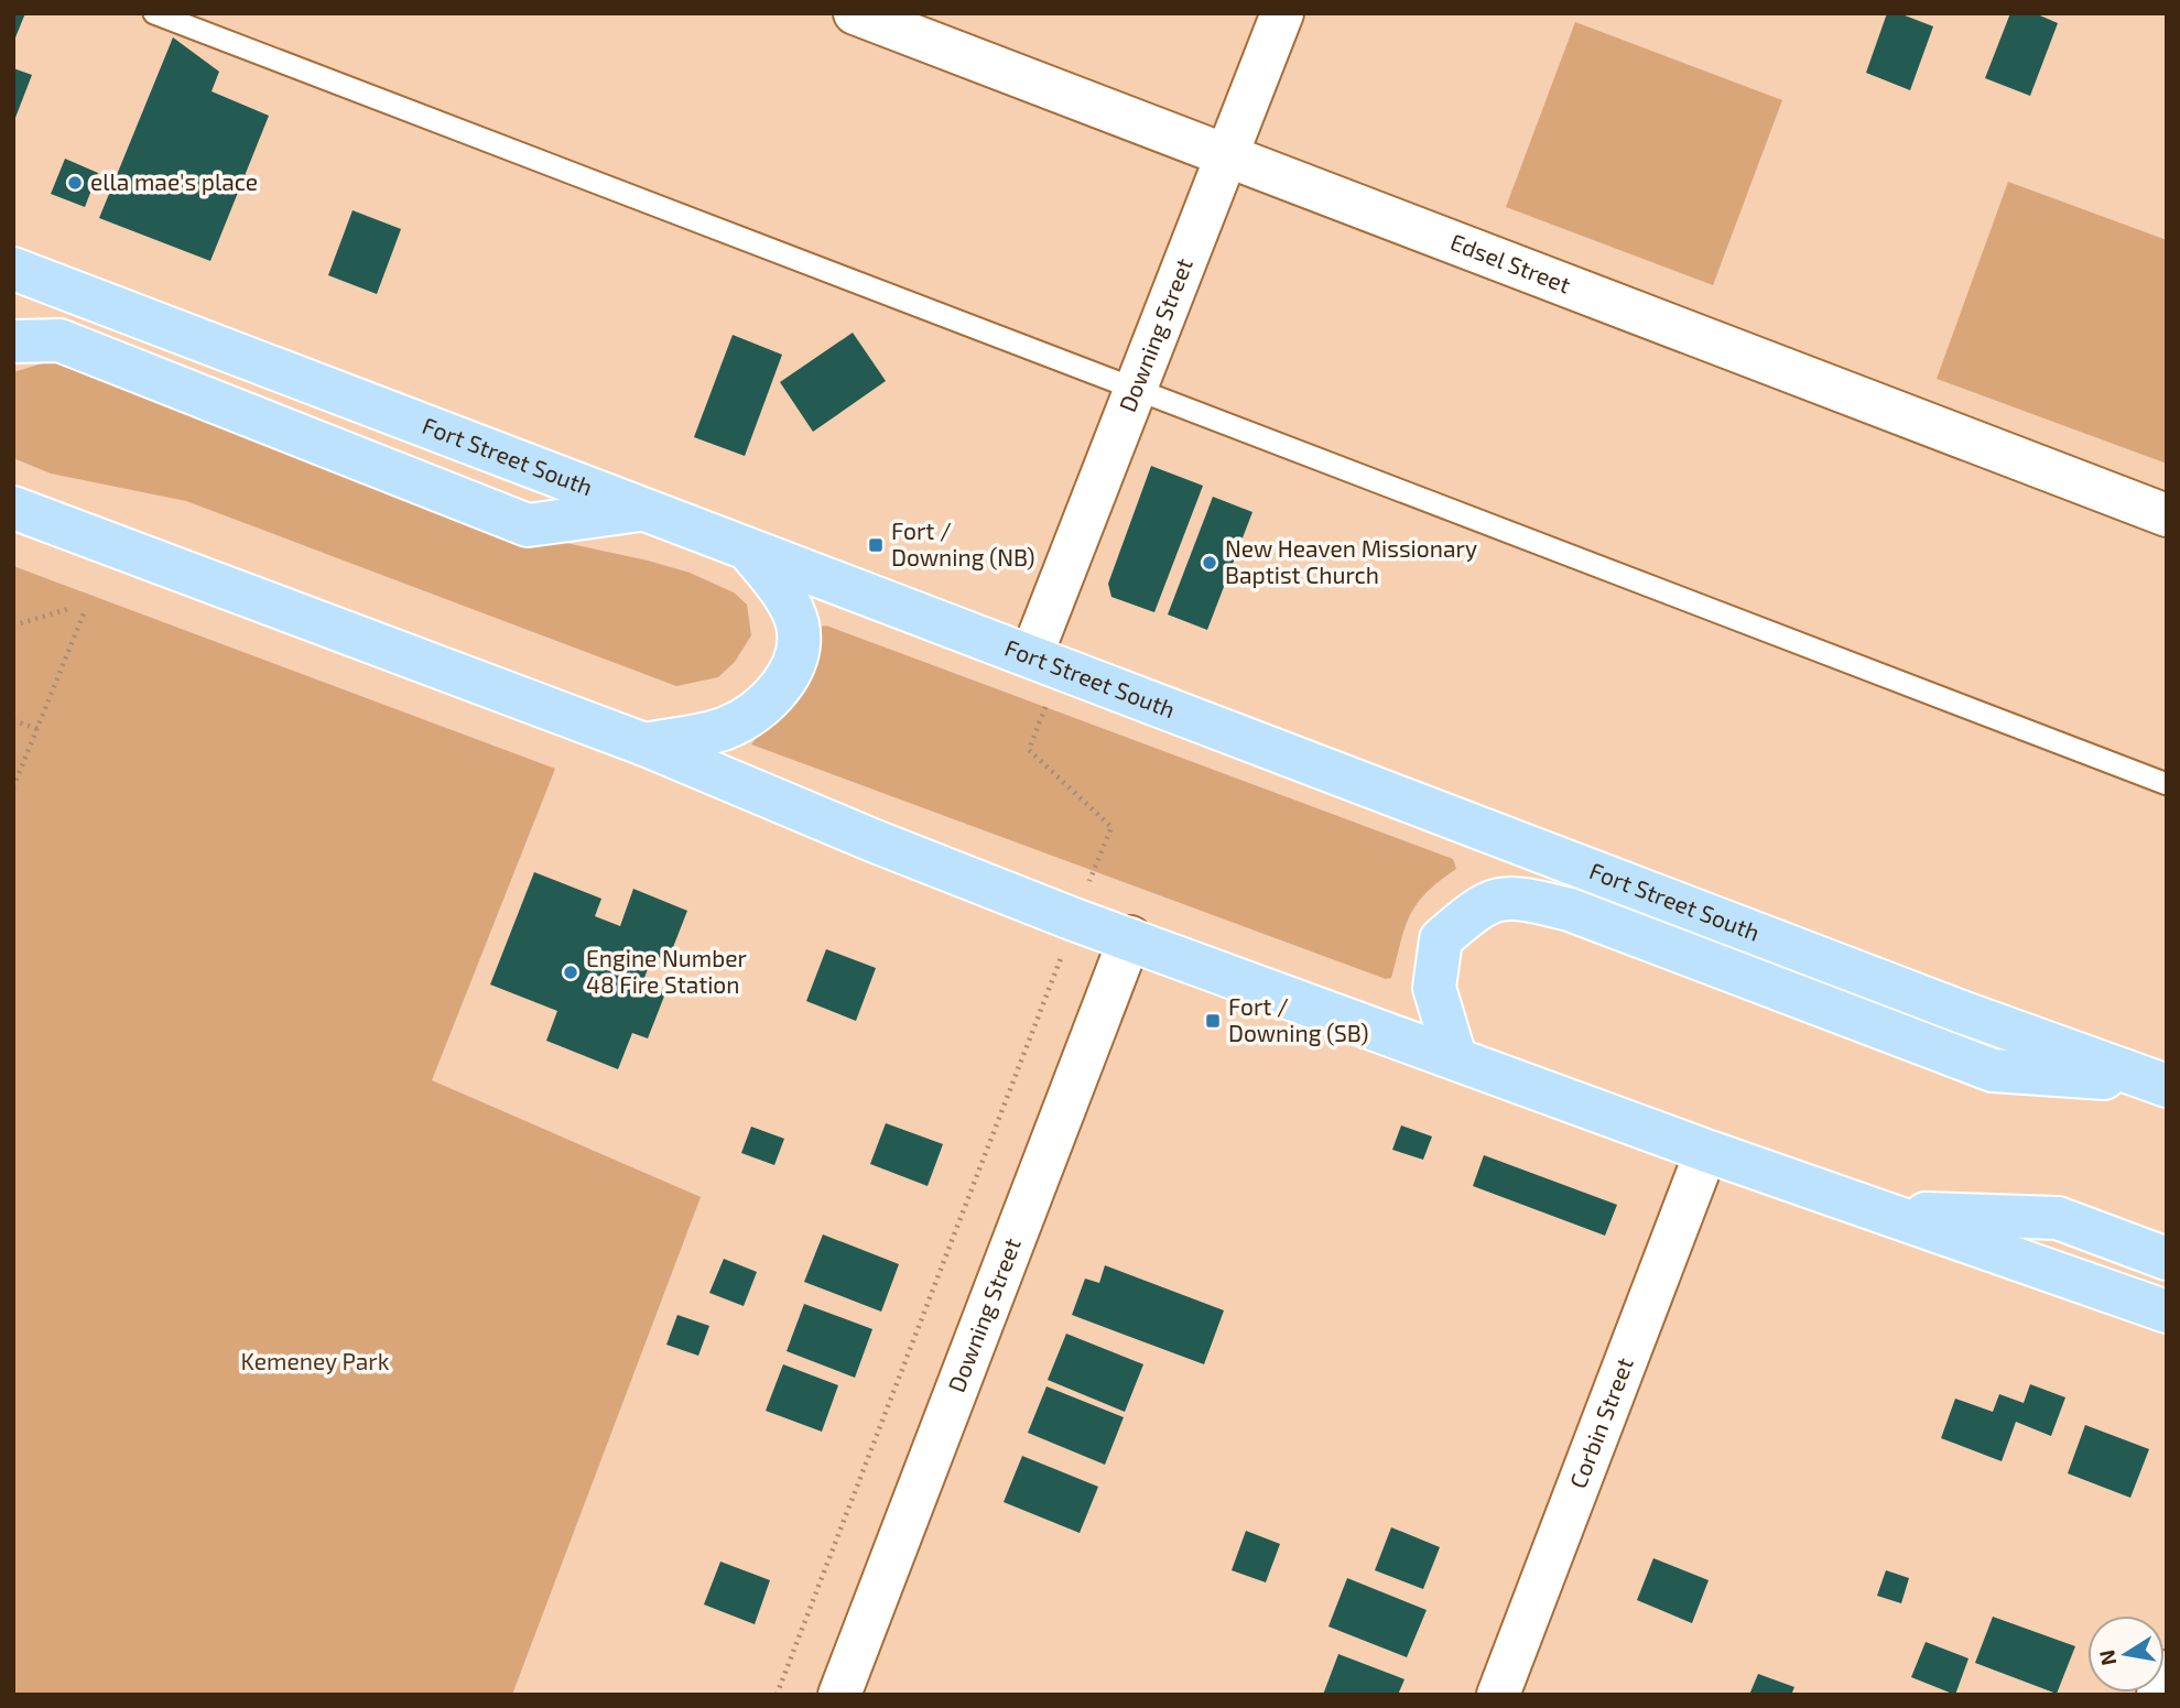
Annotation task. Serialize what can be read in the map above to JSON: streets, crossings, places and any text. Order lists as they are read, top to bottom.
{
  "streets": {
    "main road": ["Fort Street South"],
    "street": ["Edsel Street", "Downing Street", "Corbin Street"]
  },
  "crossings": [
    ["Edsel Street", "Downing Street"],
    ["Downing Street", "Fort Street South"]
  ],
  "parks": ["Kemeney Park"],
  "places": {
    "other": ["ella mae's place", "New Heaven Missionary Baptist Church", "Engine Number 48 Fire Station"],
    "transit": ["Fort / Downing (NB)", "Fort / Downing (SB)"]
  },
  "north": "left"
}
